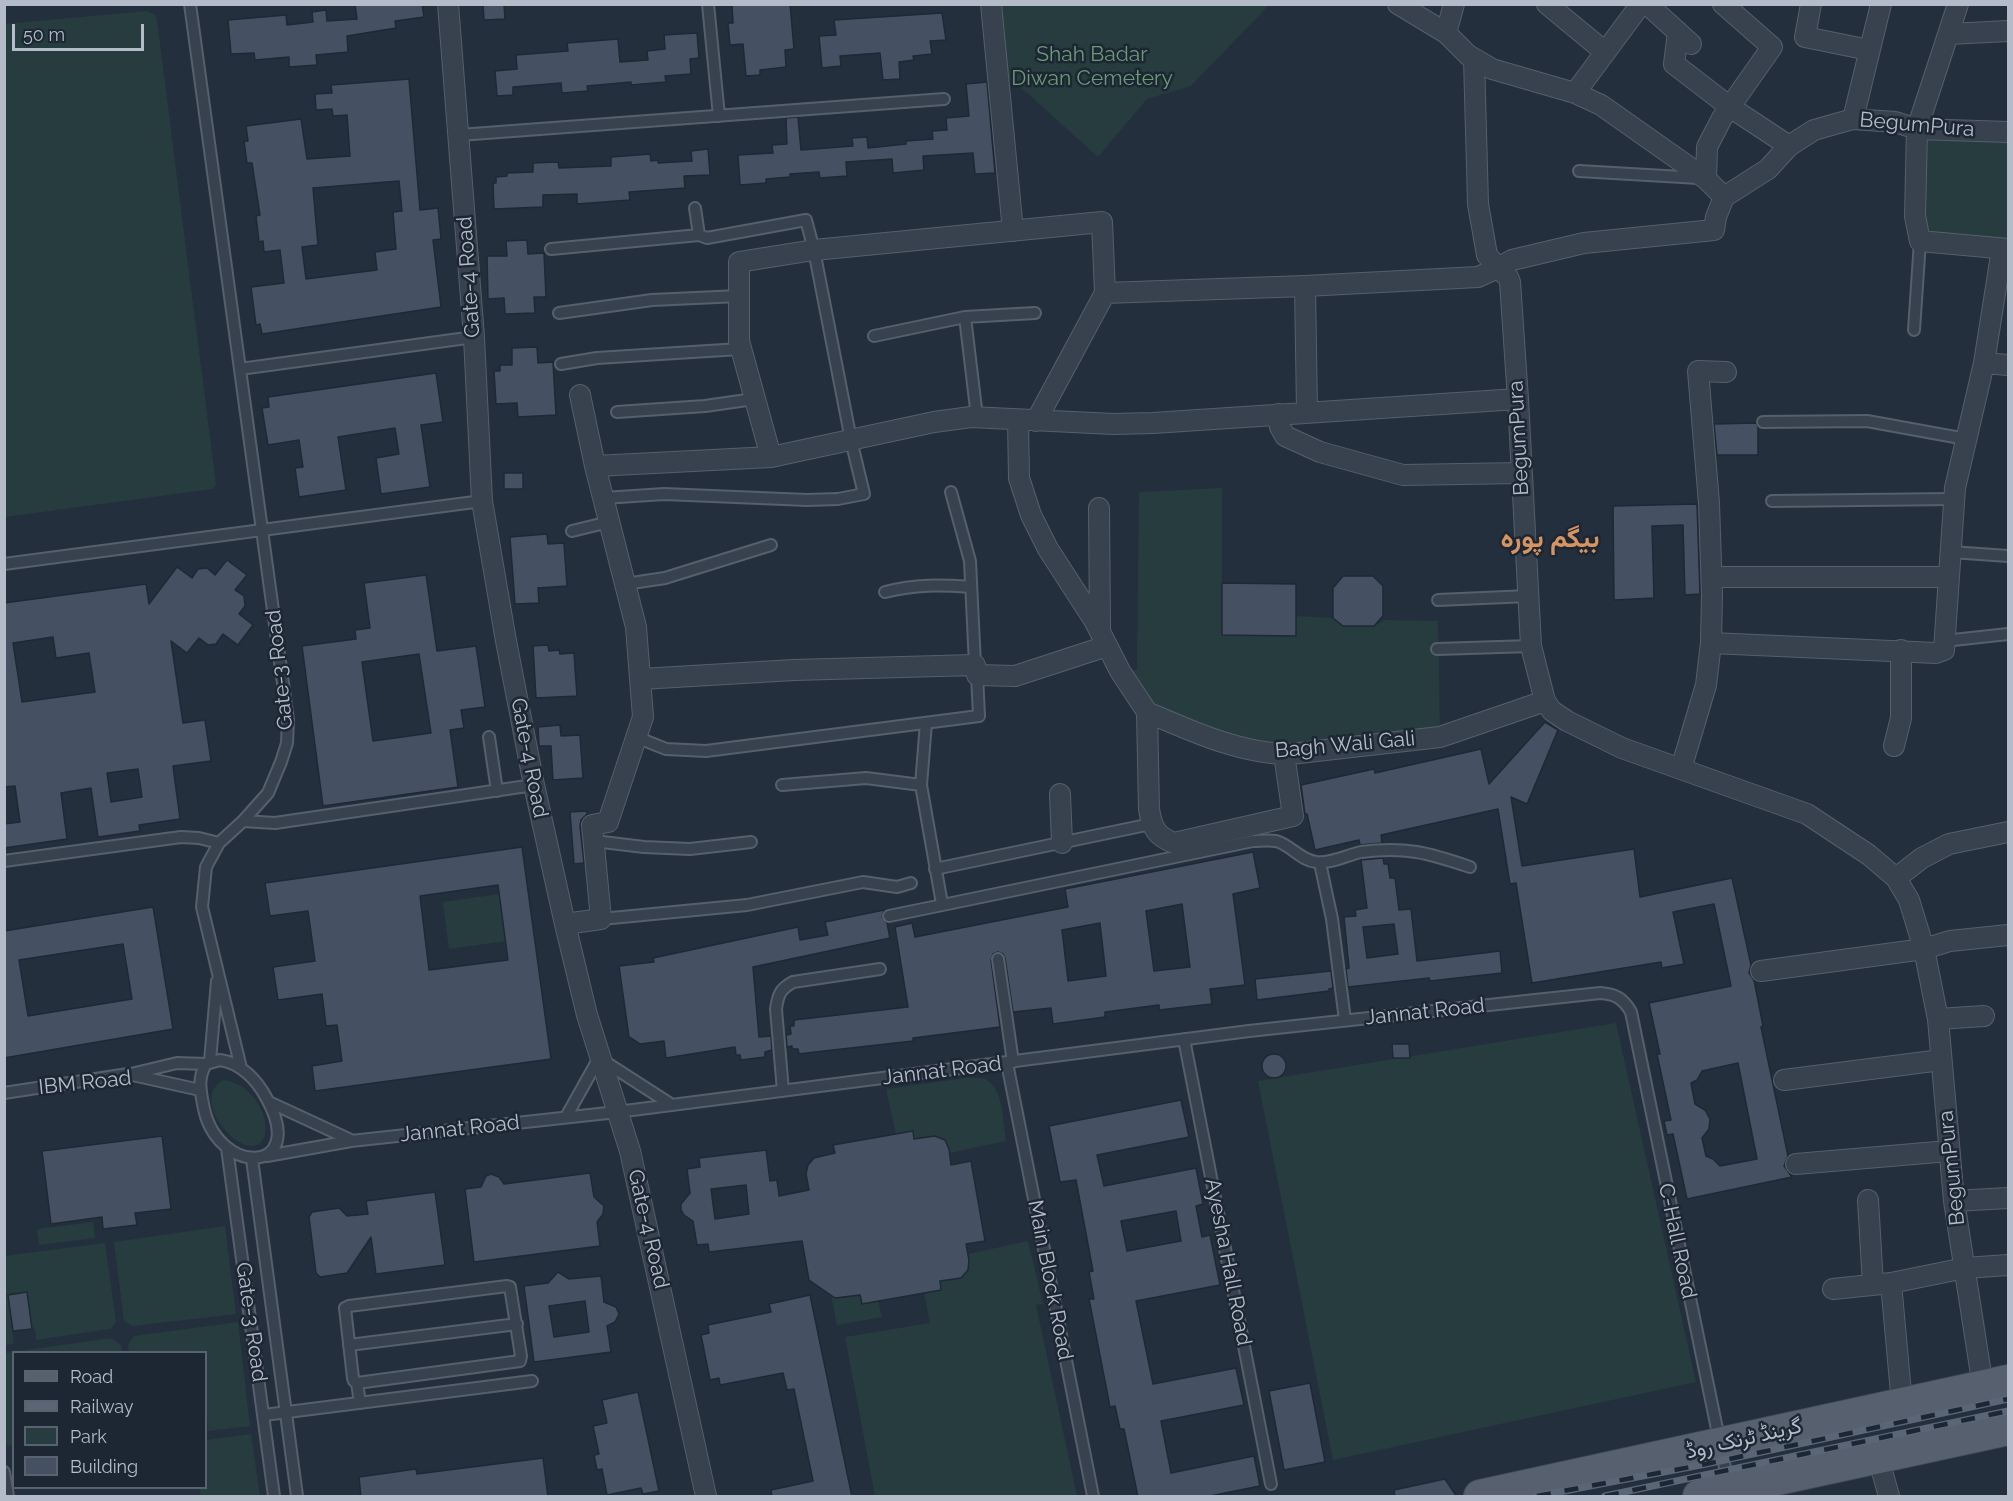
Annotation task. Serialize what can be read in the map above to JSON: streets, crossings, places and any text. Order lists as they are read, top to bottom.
{
  "streets": {
    "main road": ["گرینڈ ٹرنک روڈ"],
    "street": ["BegumPura", "Gate-4 Road", "Bagh Wali Gali"],
    "lane": [
      "Gate-3 Road",
      "Jannat Road",
      "IBM Road",
      "C-Hall Road",
      "Ayesha Hall Road",
      "Main Block Road"
    ]
  },
  "crossings": [
    ["BegumPura", "Bagh Wali Gali"],
    ["BegumPura", "گرینڈ ٹرنک روڈ"],
    ["Gate-4 Road", "Jannat Road"],
    ["Gate-3 Road", "Jannat Road"],
    ["Gate-3 Road", "IBM Road"],
    ["Jannat Road", "IBM Road"],
    ["Jannat Road", "C-Hall Road"],
    ["Jannat Road", "Ayesha Hall Road"],
    ["Jannat Road", "Main Block Road"],
    ["C-Hall Road", "گرینڈ ٹرنک روڈ"]
  ],
  "districts": ["بیگم پورہ"],
  "parks": ["Shah Badar Diwan Cemetery"],
  "legend": [
    "Road",
    "Railway",
    "Park",
    "Building"
  ],
  "scale_bar": "50 m"
}
